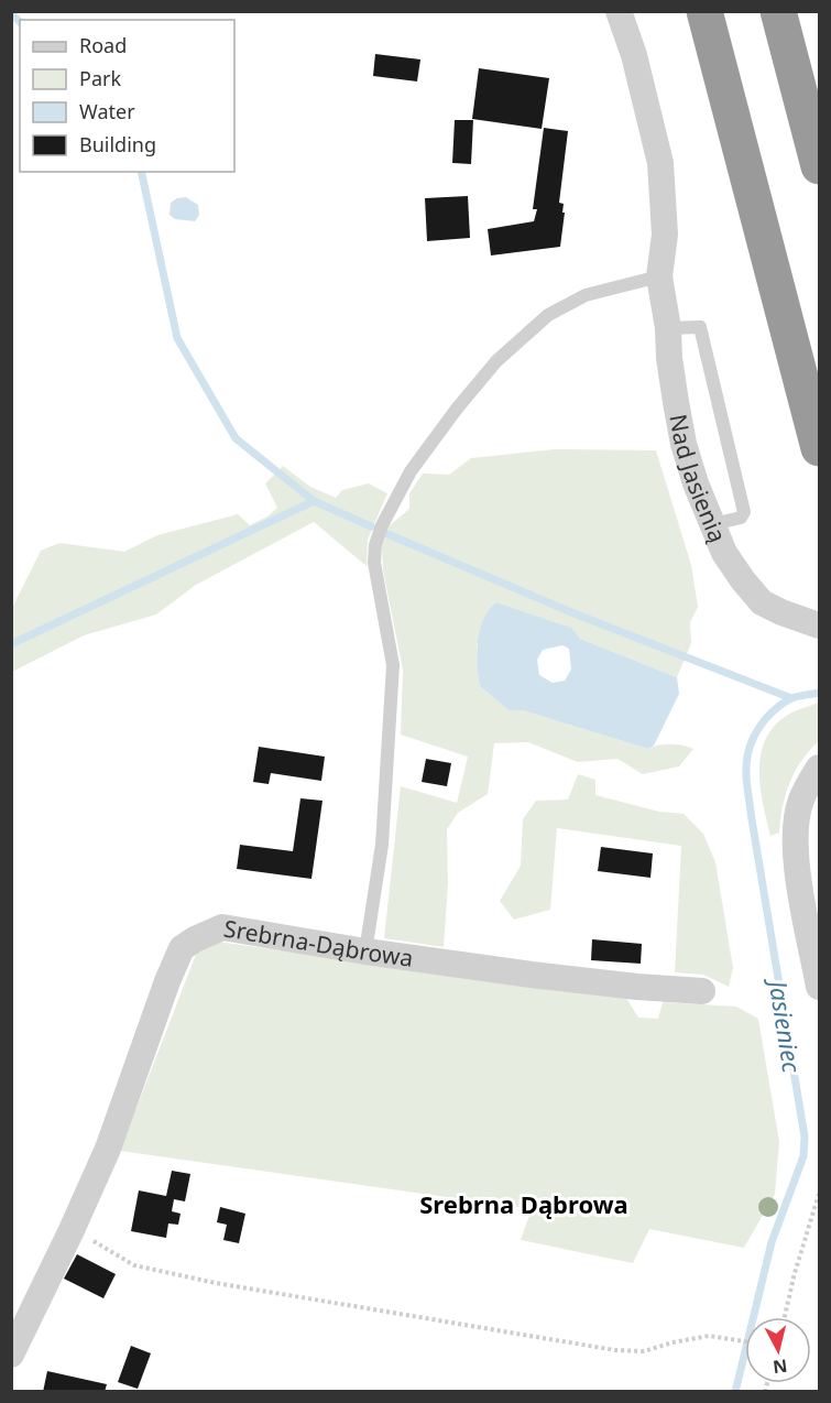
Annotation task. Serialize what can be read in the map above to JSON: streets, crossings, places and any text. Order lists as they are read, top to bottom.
{
  "streets": {
    "street": ["Nad Jasienią", "Srebrna-Dąbrowa"]
  },
  "districts": ["Srebrna Dąbrowa"],
  "water": ["Jasieniec"],
  "legend": [
    "Road",
    "Park",
    "Water",
    "Building"
  ],
  "north": "bottom"
}
